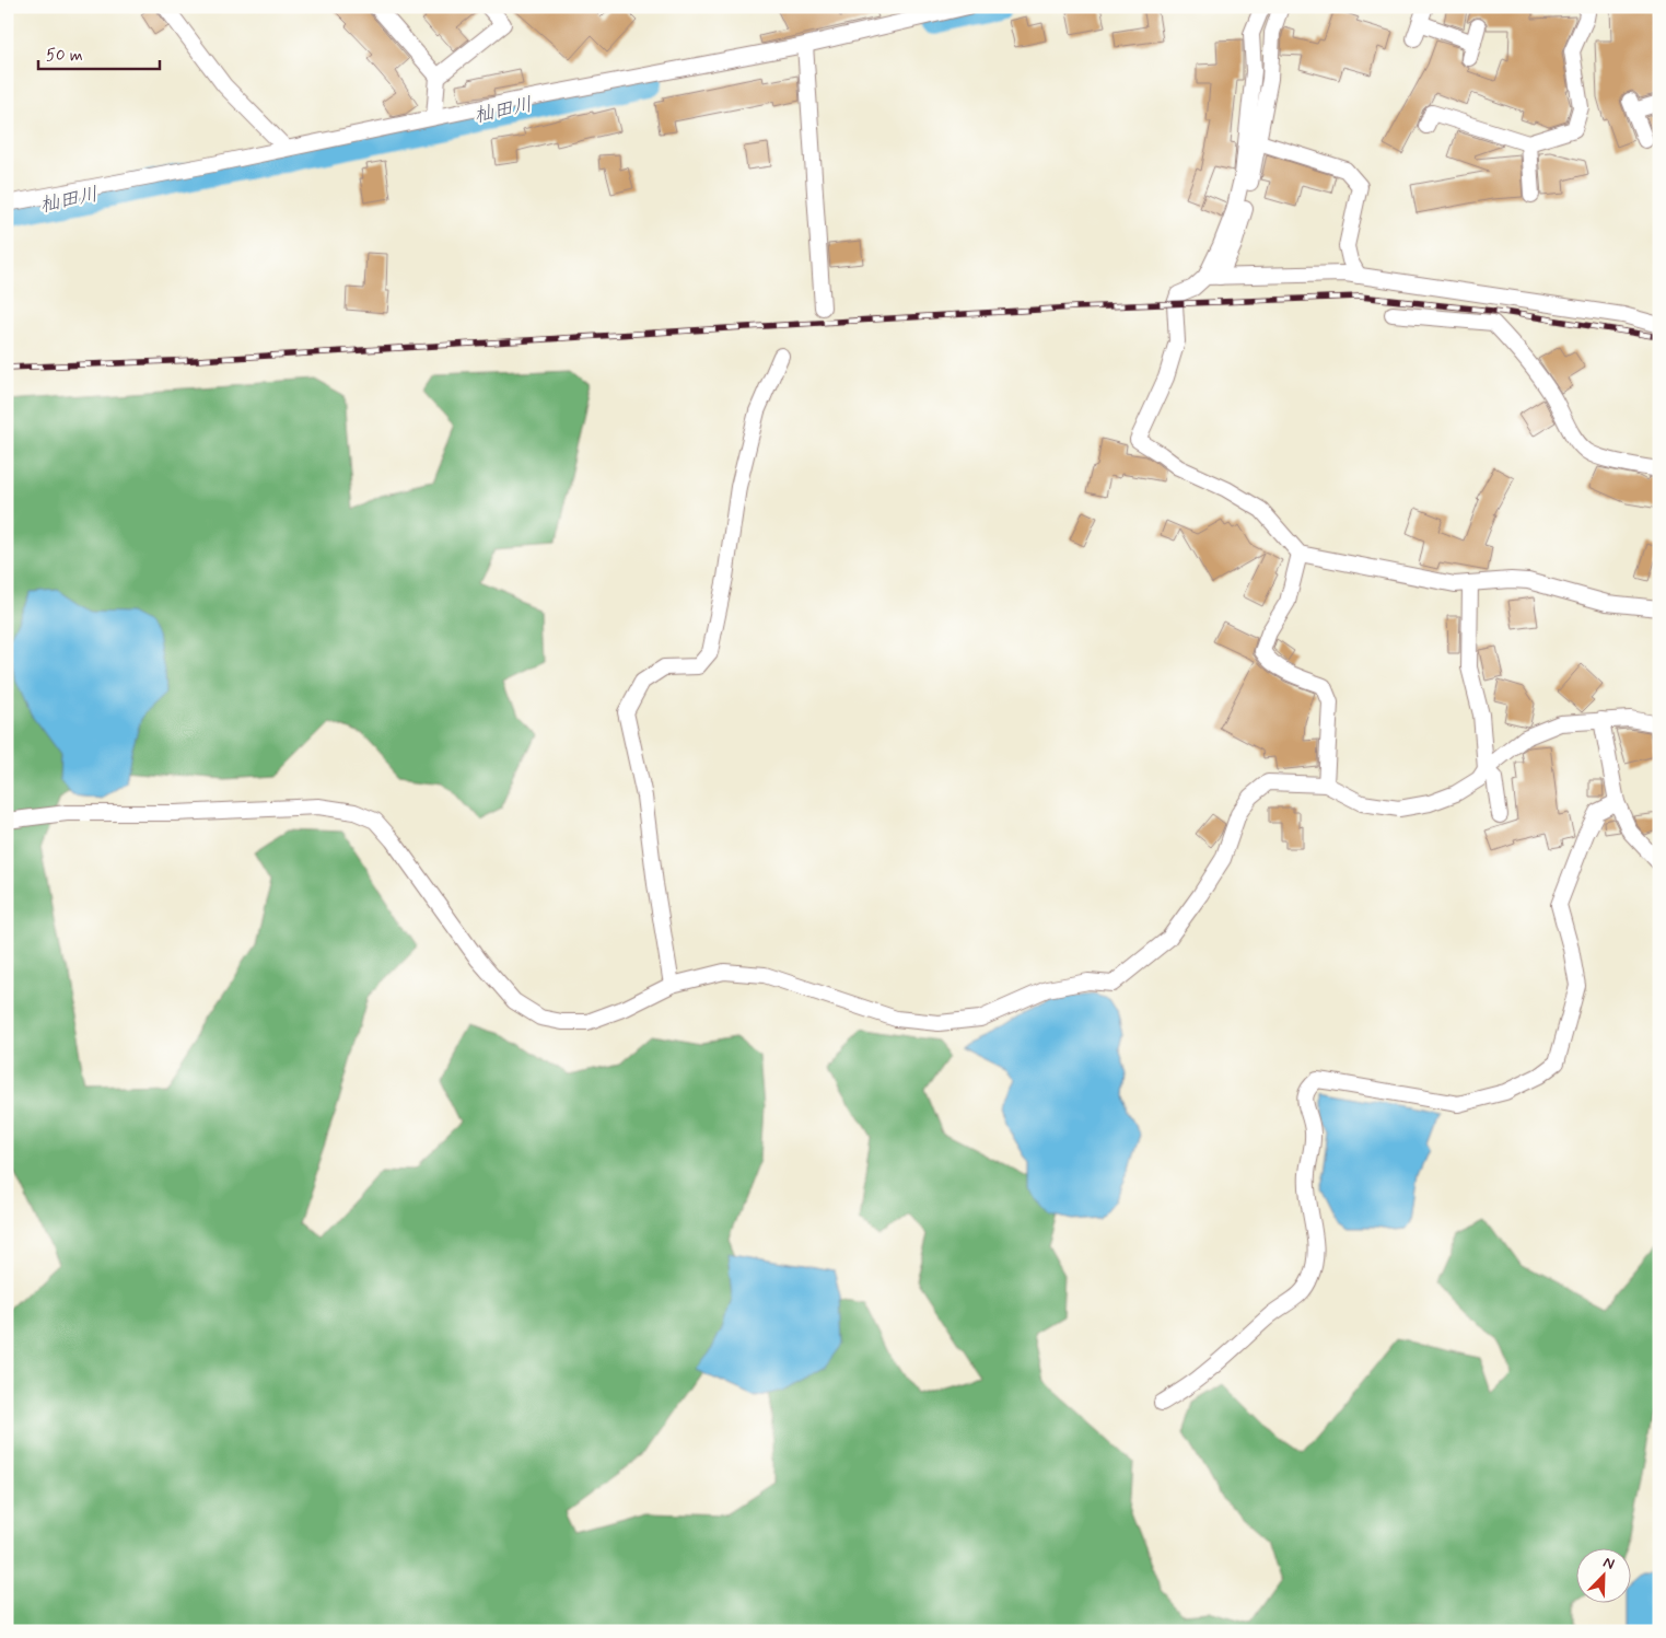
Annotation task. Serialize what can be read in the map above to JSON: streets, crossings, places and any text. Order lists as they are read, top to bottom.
{
  "water": ["杣田川"],
  "scale_bar": "50 m",
  "north": "top right"
}
